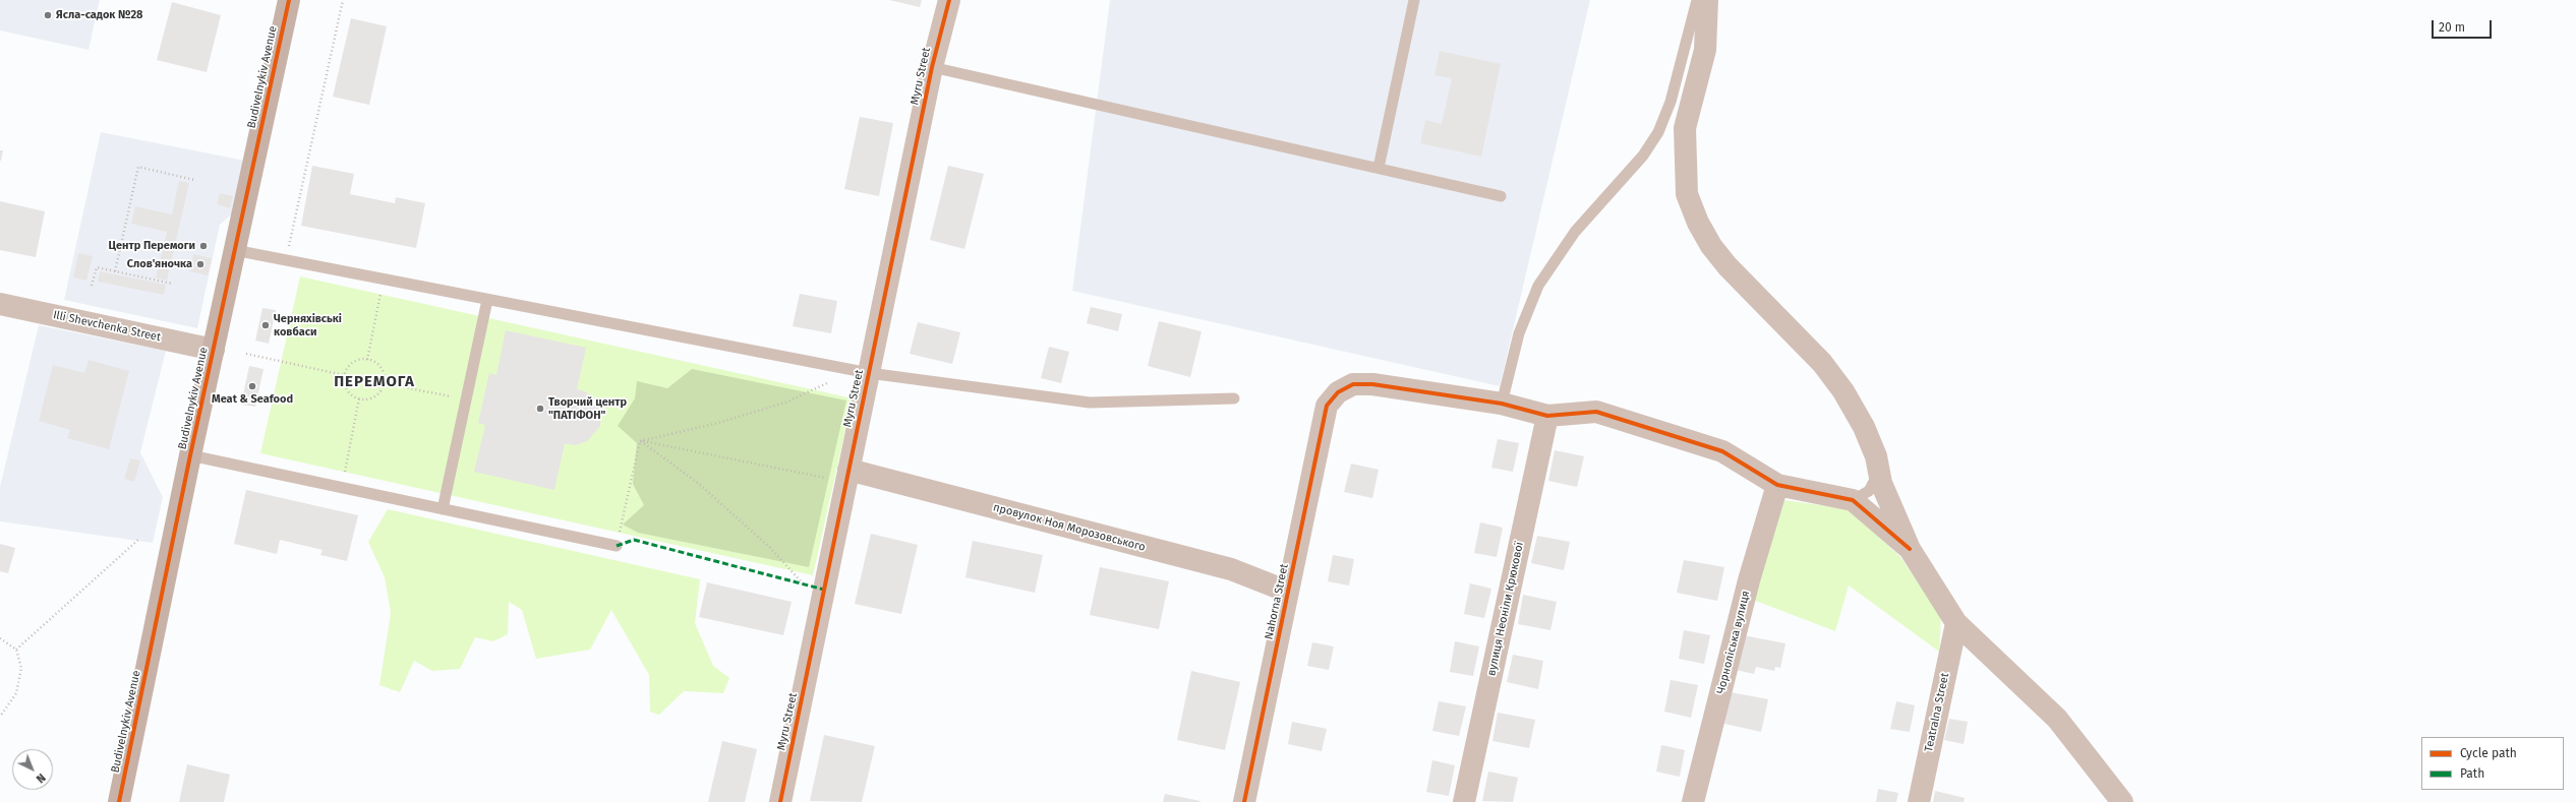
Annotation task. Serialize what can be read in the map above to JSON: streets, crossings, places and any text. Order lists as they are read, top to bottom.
{
  "streets": {
    "street": [
      "Myru Street",
      "Budivelnykiv Avenue",
      "Illi Shevchenka Street",
      "провулок Ноя Морозовського",
      "Nahorna Street",
      "вулиця Неоніли Крюкової",
      "Чорноліська вулиця",
      "Teatralna Street"
    ]
  },
  "crossings": [
    ["Myru Street", "провулок Ноя Морозовського"],
    ["Budivelnykiv Avenue", "Illi Shevchenka Street"],
    ["провулок Ноя Морозовського", "Nahorna Street"]
  ],
  "districts": ["ПЕРЕМОГА"],
  "places": [
    "Ясла-садок №28",
    "Центр Перемоги",
    "Слов'яночка",
    "Черняхівські ковбаси",
    "Meat & Seafood",
    "Творчий центр \"ПАТІФОН\""
  ],
  "legend": ["Cycle path", "Path"],
  "scale_bar": "20 m",
  "north": "bottom right"
}
